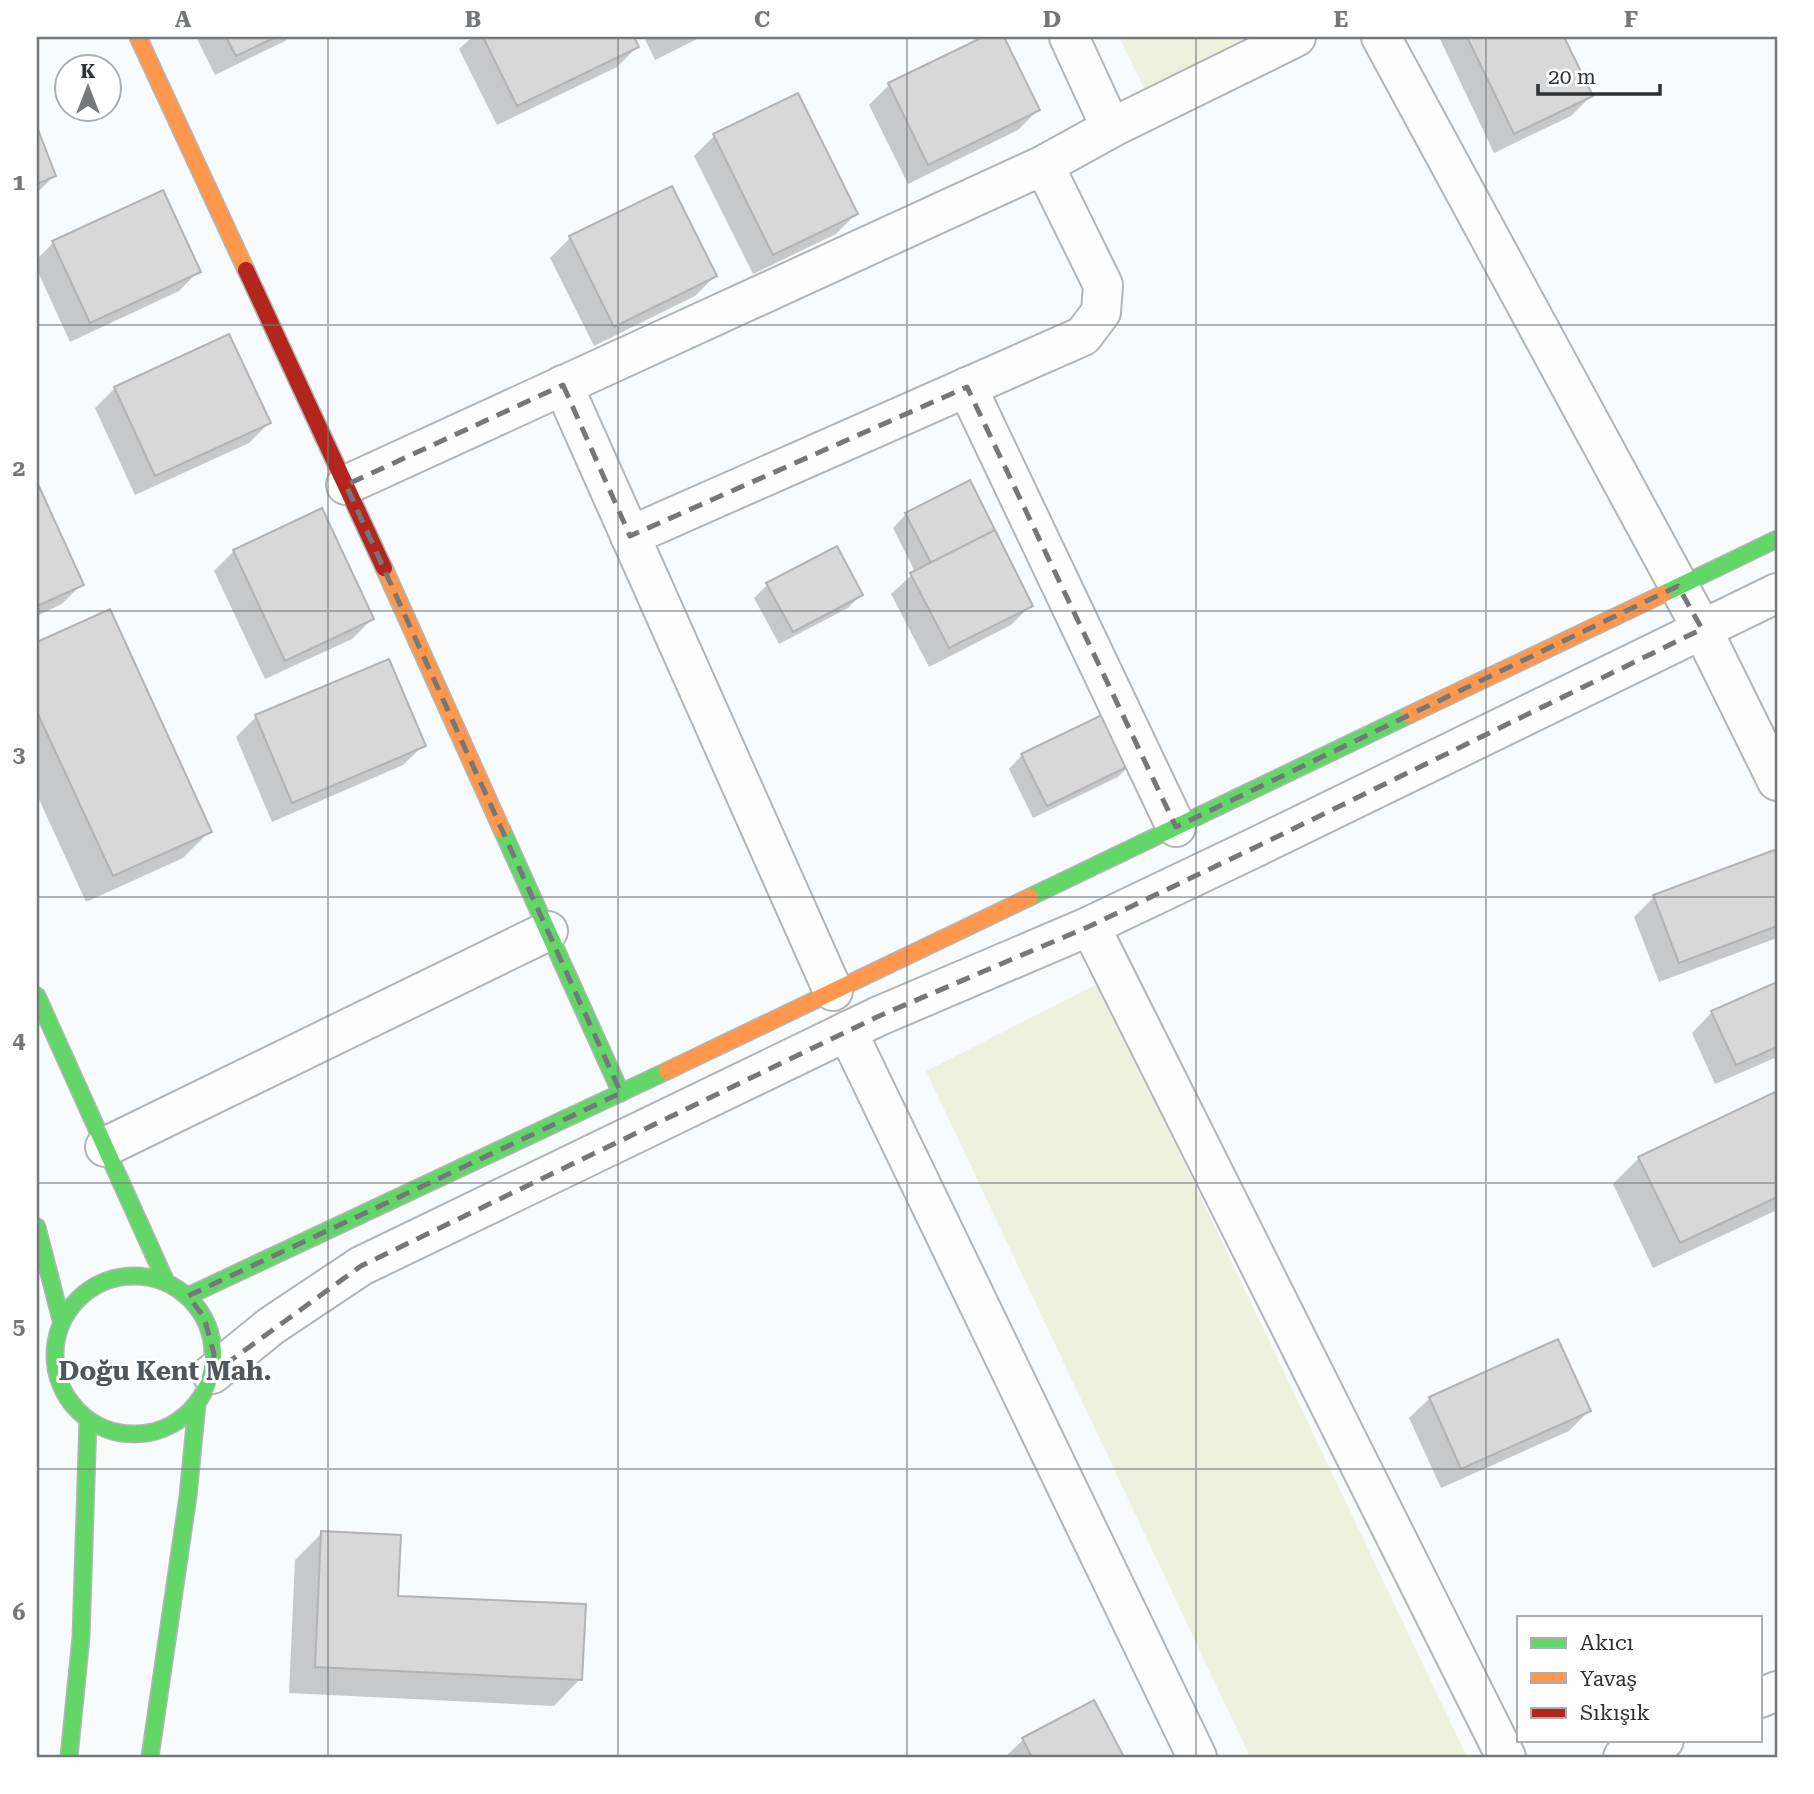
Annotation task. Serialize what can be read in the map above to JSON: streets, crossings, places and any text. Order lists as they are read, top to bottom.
{
  "districts": ["Doğu Kent Mah."],
  "legend": ["Akıcı", "Yavaş", "Sıkışık"],
  "scale_bar": "20 m",
  "north": "top",
  "grid": {
    "columns": [
      "A",
      "B",
      "C",
      "D",
      "E",
      "F"
    ],
    "rows": [
      "1",
      "2",
      "3",
      "4",
      "5",
      "6"
    ]
  }
}
